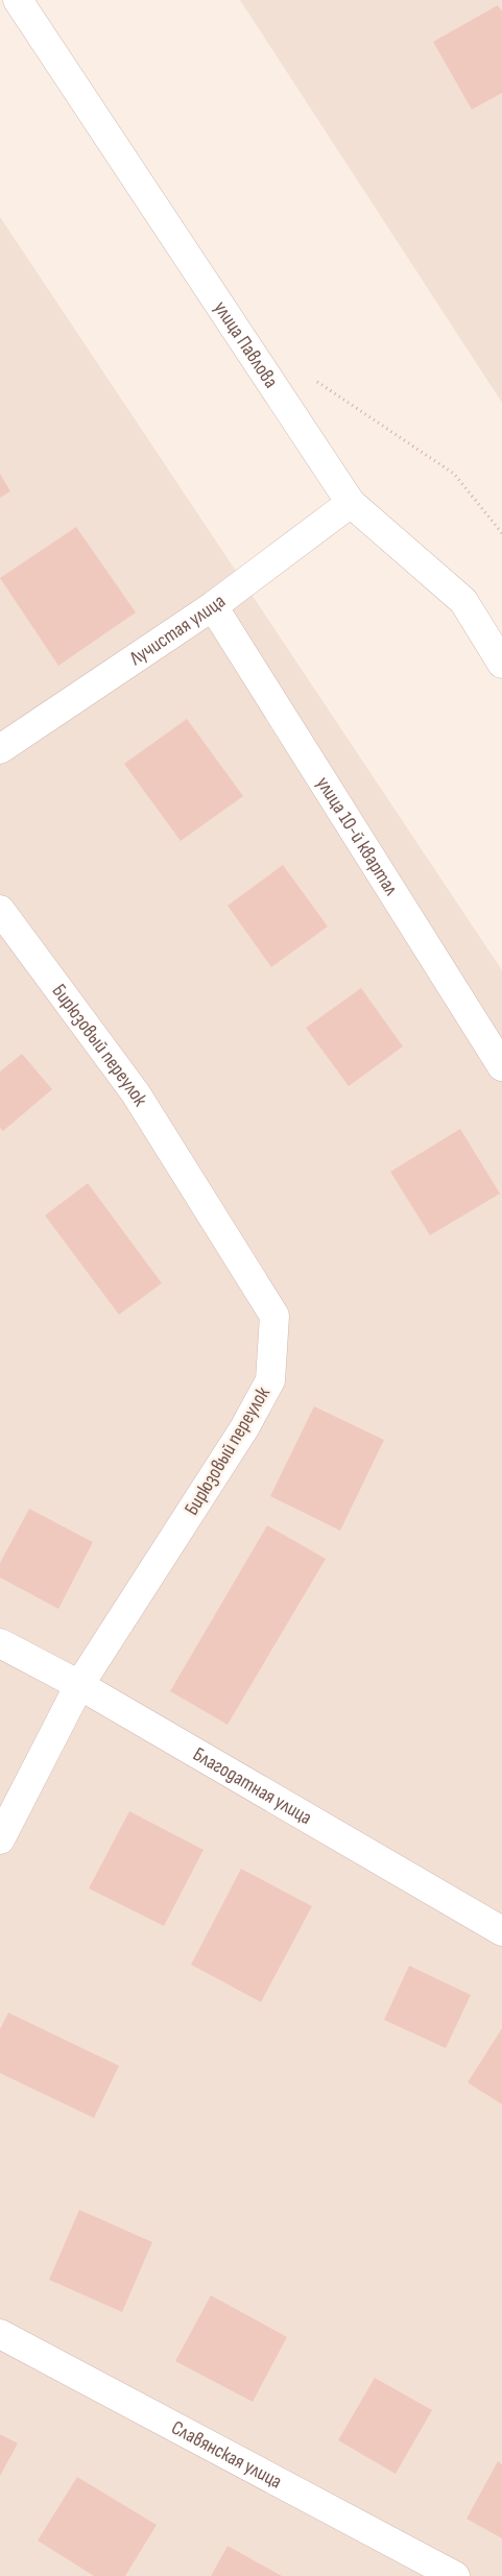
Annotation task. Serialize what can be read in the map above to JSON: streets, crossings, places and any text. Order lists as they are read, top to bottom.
{
  "streets": {
    "street": [
      "улица Павлова",
      "Лучистая улица",
      "улица 10-й квартал",
      "Бирюзовый переулок",
      "Благодатная улица",
      "Славянская улица"
    ]
  },
  "crossings": [
    ["улица Павлова", "Лучистая улица"],
    ["Лучистая улица", "улица 10-й квартал"],
    ["Бирюзовый переулок", "Благодатная улица"]
  ]
}
